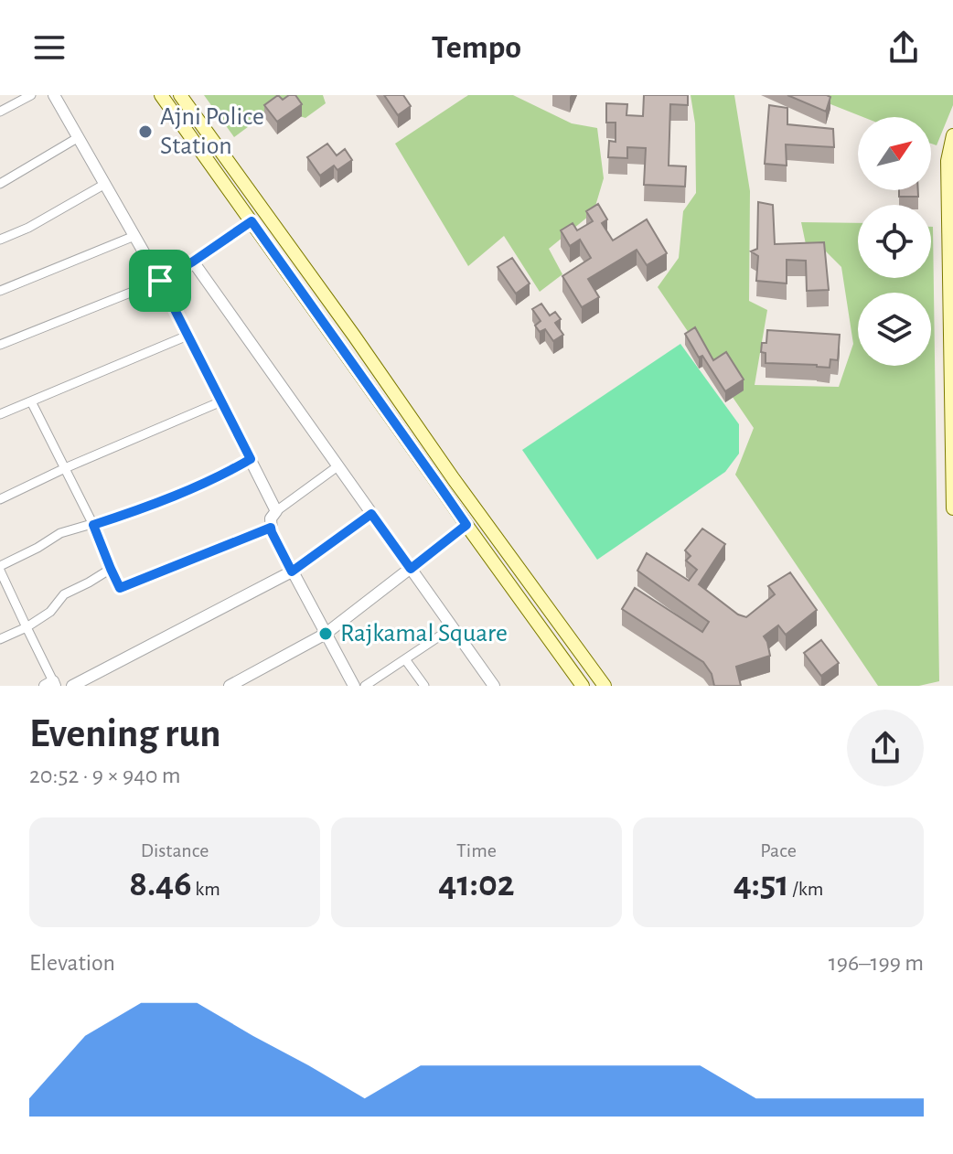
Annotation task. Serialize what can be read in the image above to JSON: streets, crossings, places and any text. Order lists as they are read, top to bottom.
{
  "places": ["Ajni Police Station", "Rajkamal Square"],
  "north": "top right",
  "page": {
    "header": "Tempo",
    "heading": ["Evening run", "20:52 · 9 × 940 m"],
    "stats": [
      ["Distance", "8.46 km"],
      ["Time", "41:02"],
      ["Pace", "4:51 /km"]
    ],
    "chart": ["Elevation", "196–199 m"]
  }
}
